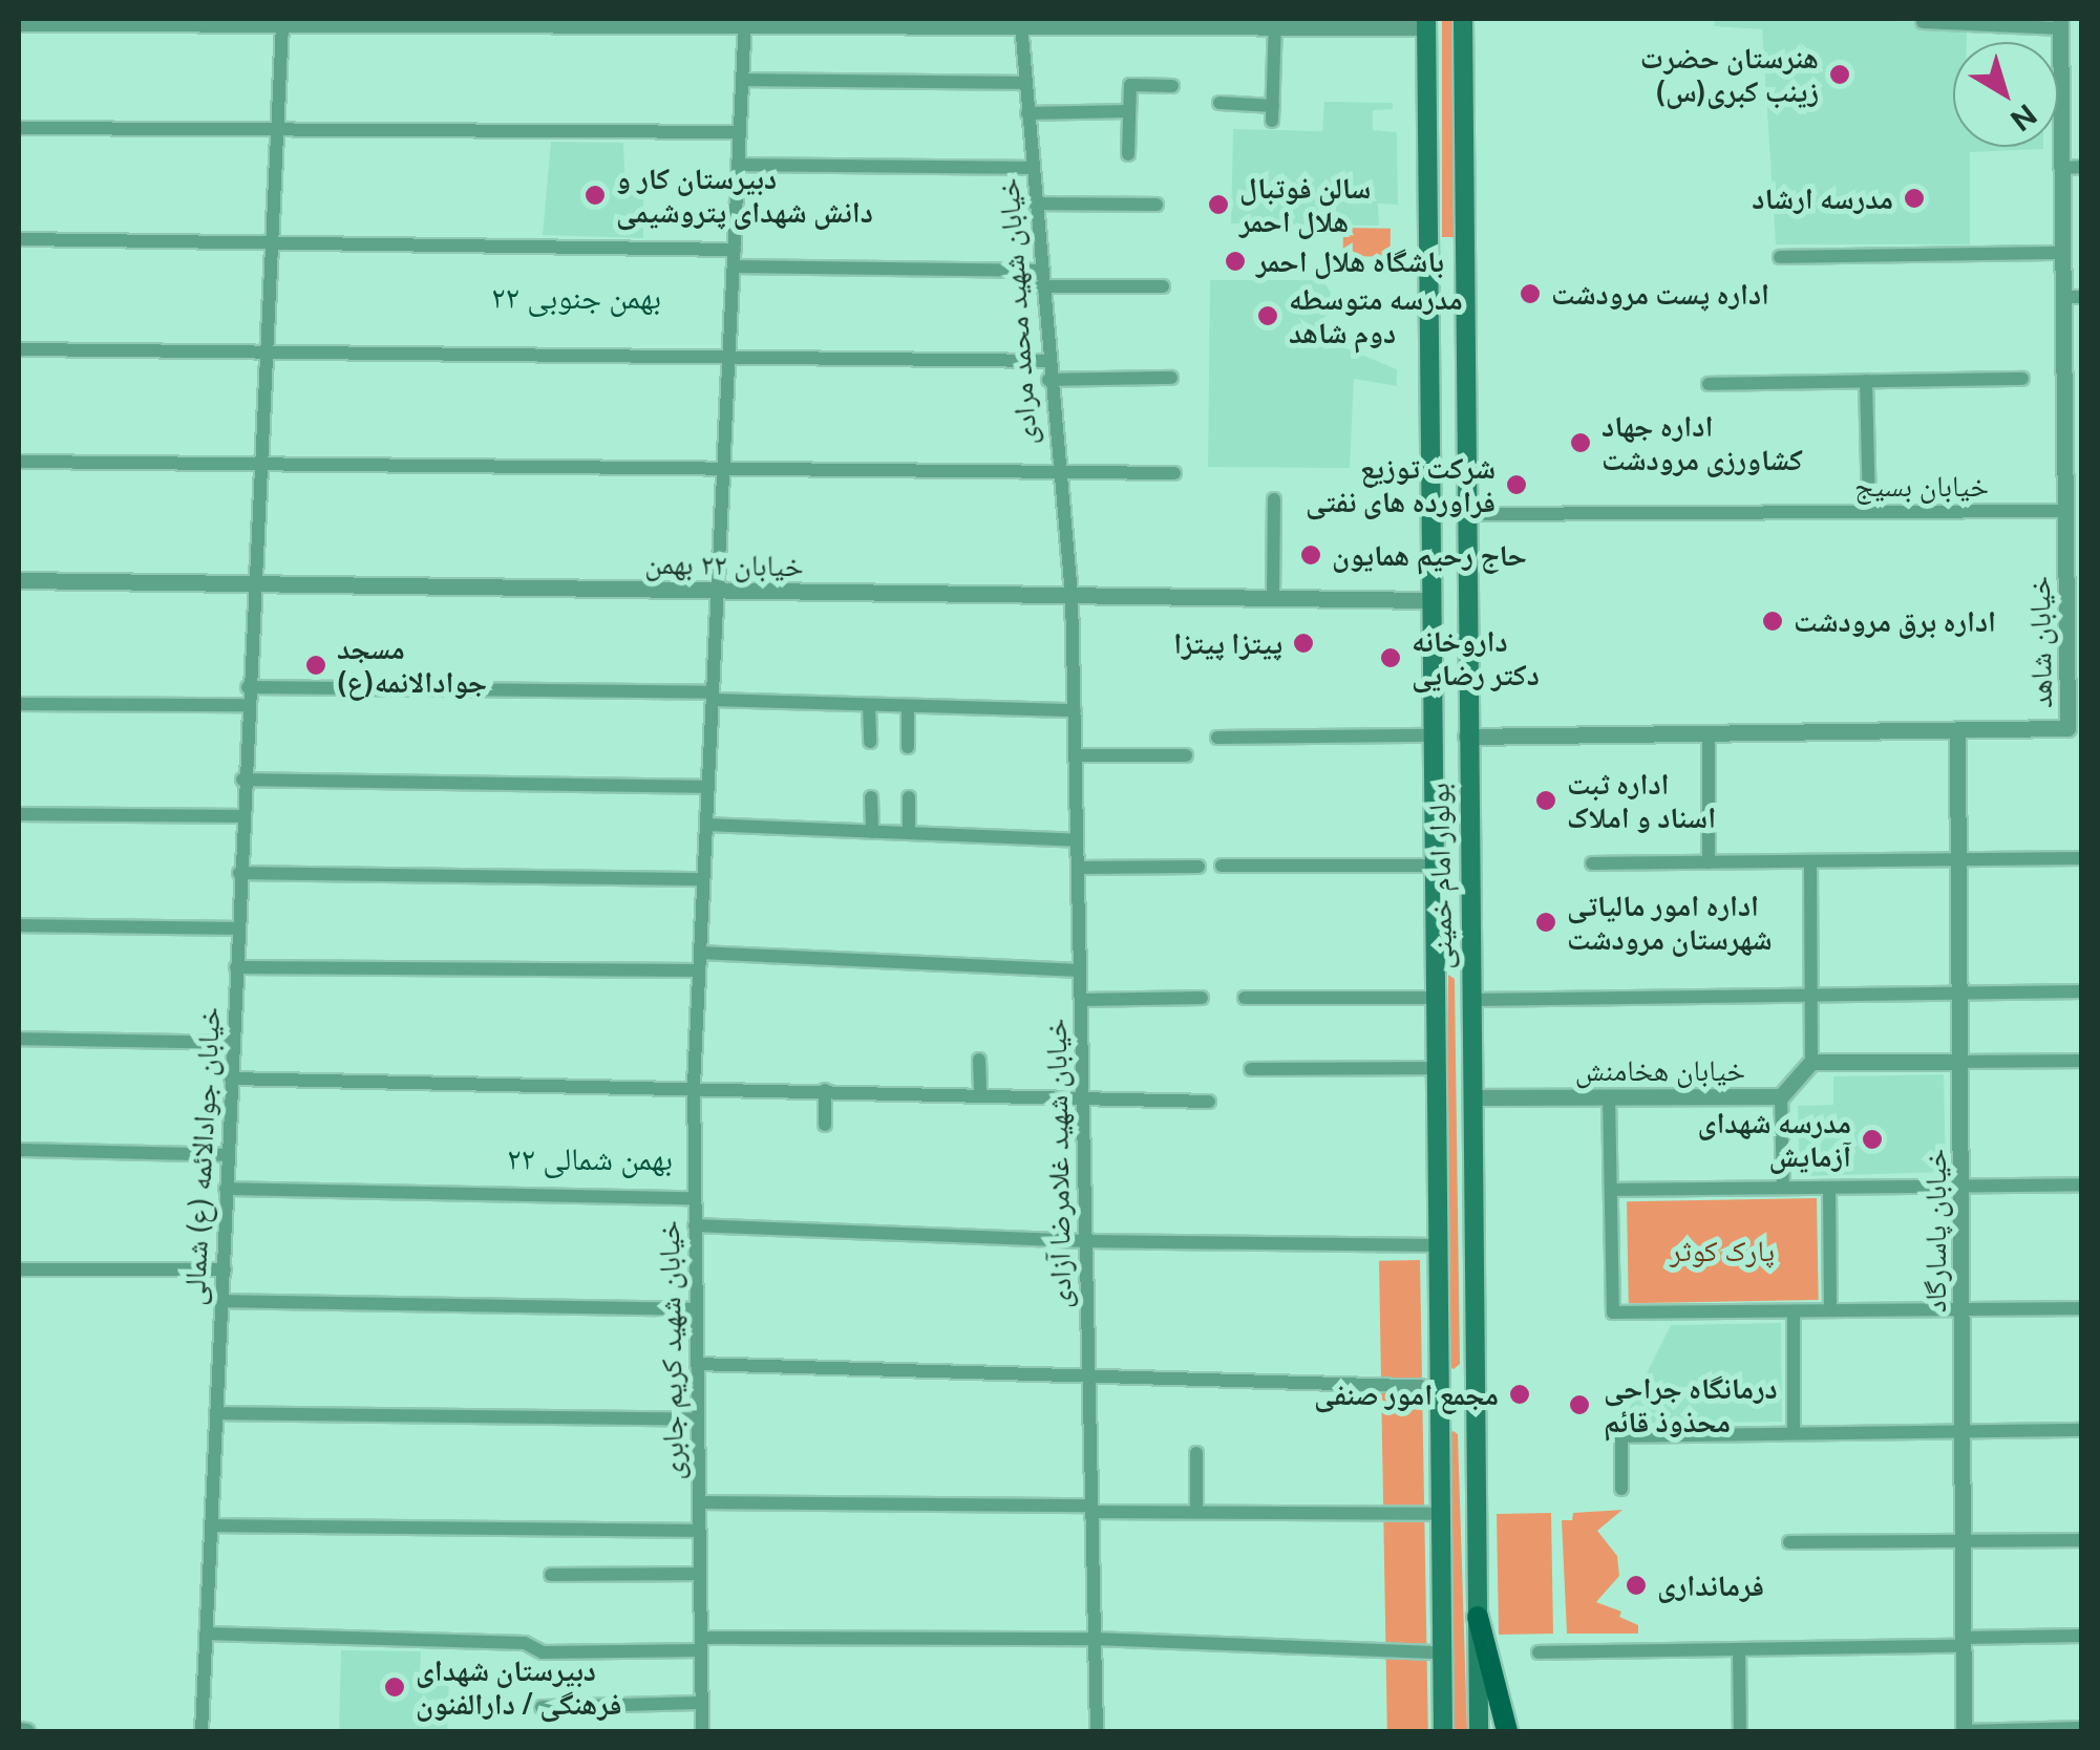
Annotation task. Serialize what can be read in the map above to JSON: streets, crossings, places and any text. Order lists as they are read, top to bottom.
{
  "streets": {
    "main road": ["بولوار امام خمینی"],
    "street": [
      "خیابان شهید محمد مرادی",
      "خیابان بسیج",
      "خیابان ۲۲ بهمن",
      "خیابان شاهد",
      "خیابان هخامنش",
      "خیابان جوادالائمه (ع) شمالی",
      "خیابان شهید غلامرضا آزادی",
      "خیابان پاسارگاد",
      "خیابان شهید کریم جابری"
    ]
  },
  "crossings": [
    ["خیابان شهید محمد مرادی", "خیابان ۲۲ بهمن"],
    ["خیابان شهید محمد مرادی", "خیابان شهید غلامرضا آزادی"],
    ["خیابان بسیج", "خیابان شاهد"],
    ["خیابان بسیج", "بولوار امام خمینی"],
    ["خیابان ۲۲ بهمن", "بولوار امام خمینی"],
    ["خیابان ۲۲ بهمن", "خیابان جوادالائمه (ع) شمالی"],
    ["خیابان ۲۲ بهمن", "خیابان شهید غلامرضا آزادی"],
    ["خیابان ۲۲ بهمن", "خیابان شهید کریم جابری"],
    ["خیابان شاهد", "بولوار امام خمینی"],
    ["خیابان شاهد", "خیابان پاسارگاد"],
    ["بولوار امام خمینی", "خیابان هخامنش"]
  ],
  "districts": ["۲۲ بهمن جنوبی", "۲۲ بهمن شمالی"],
  "parks": ["پارک کوثر"],
  "places": [
    "هنرستان حضرت زینب کبری(س)",
    "دبیرستان کار و دانش شهدای پتروشیمی",
    "مدرسه ارشاد",
    "سالن فوتبال هلال احمر",
    "باشگاه هلال احمر",
    "اداره پست مرودشت",
    "مدرسه متوسطه دوم شاهد",
    "اداره جهاد کشاورزی مرودشت",
    "شرکت توزیع فراورده های نفتی",
    "حاج رحیم همایون",
    "اداره برق مرودشت",
    "پیتزا پیتزا",
    "داروخانه دکتر رضایی",
    "مسجد جوادالانمه(ع)",
    "اداره ثبت اسناد و املاک",
    "اداره امور مالیاتی شهرستان مرودشت",
    "مدرسه شهدای آزمایش",
    "مجمع امور صنفی",
    "درمانگاه جراحی محذوذ قائم",
    "فرمانداری",
    "دبیرستان شهدای فرهنگی / دارالفنون"
  ],
  "north": "bottom right"
}
